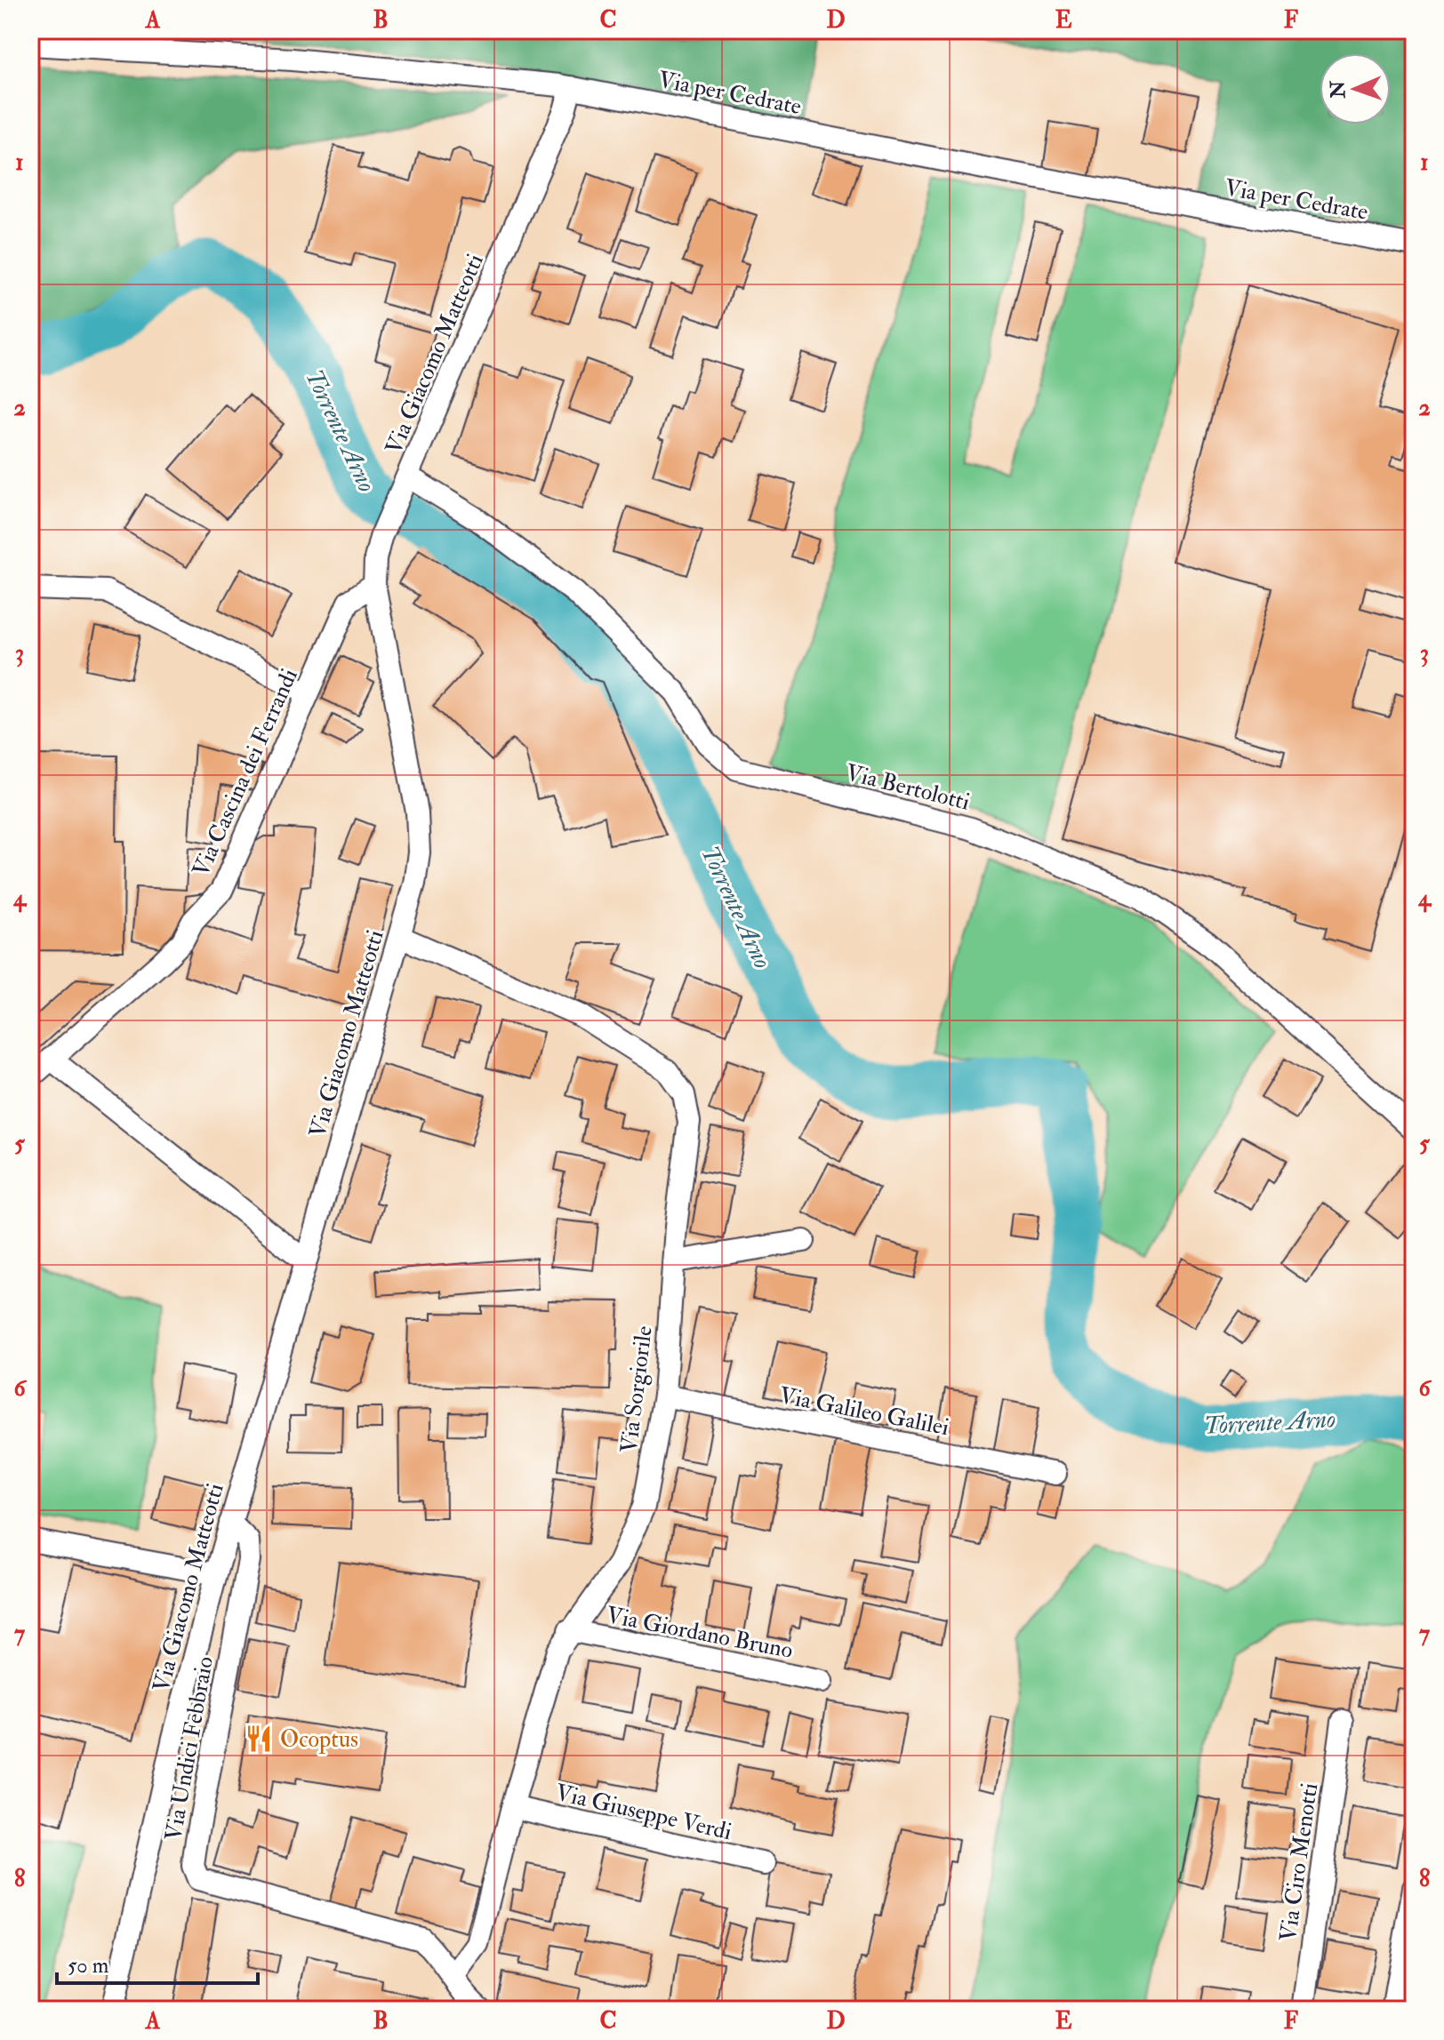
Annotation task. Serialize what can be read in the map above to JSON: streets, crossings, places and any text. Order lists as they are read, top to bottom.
{
  "streets": {
    "street": [
      "Via per Cedrate",
      "Via Giacomo Matteotti",
      "Via Cascina dei Ferrandi",
      "Via Bertolotti",
      "Via Sorgiorile",
      "Via Galileo Galilei",
      "Via Giordano Bruno",
      "Via Undici Febbraio",
      "Via Giuseppe Verdi",
      "Via Ciro Menotti"
    ]
  },
  "crossings": [
    ["Via per Cedrate", "Via Giacomo Matteotti"],
    ["Via Giacomo Matteotti", "Via Cascina dei Ferrandi"],
    ["Via Giacomo Matteotti", "Via Bertolotti"],
    ["Via Giacomo Matteotti", "Via Sorgiorile"],
    ["Via Giacomo Matteotti", "Via Undici Febbraio"],
    ["Via Sorgiorile", "Via Galileo Galilei"],
    ["Via Sorgiorile", "Via Giordano Bruno"],
    ["Via Sorgiorile", "Via Undici Febbraio"],
    ["Via Sorgiorile", "Via Giuseppe Verdi"]
  ],
  "water": ["Torrente Arno"],
  "places": {
    "restaurant": ["Ocoptus"]
  },
  "scale_bar": "50 m",
  "north": "left",
  "grid": {
    "columns": [
      "A",
      "B",
      "C",
      "D",
      "E",
      "F"
    ],
    "rows": [
      "1",
      "2",
      "3",
      "4",
      "5",
      "6",
      "7",
      "8"
    ]
  }
}
